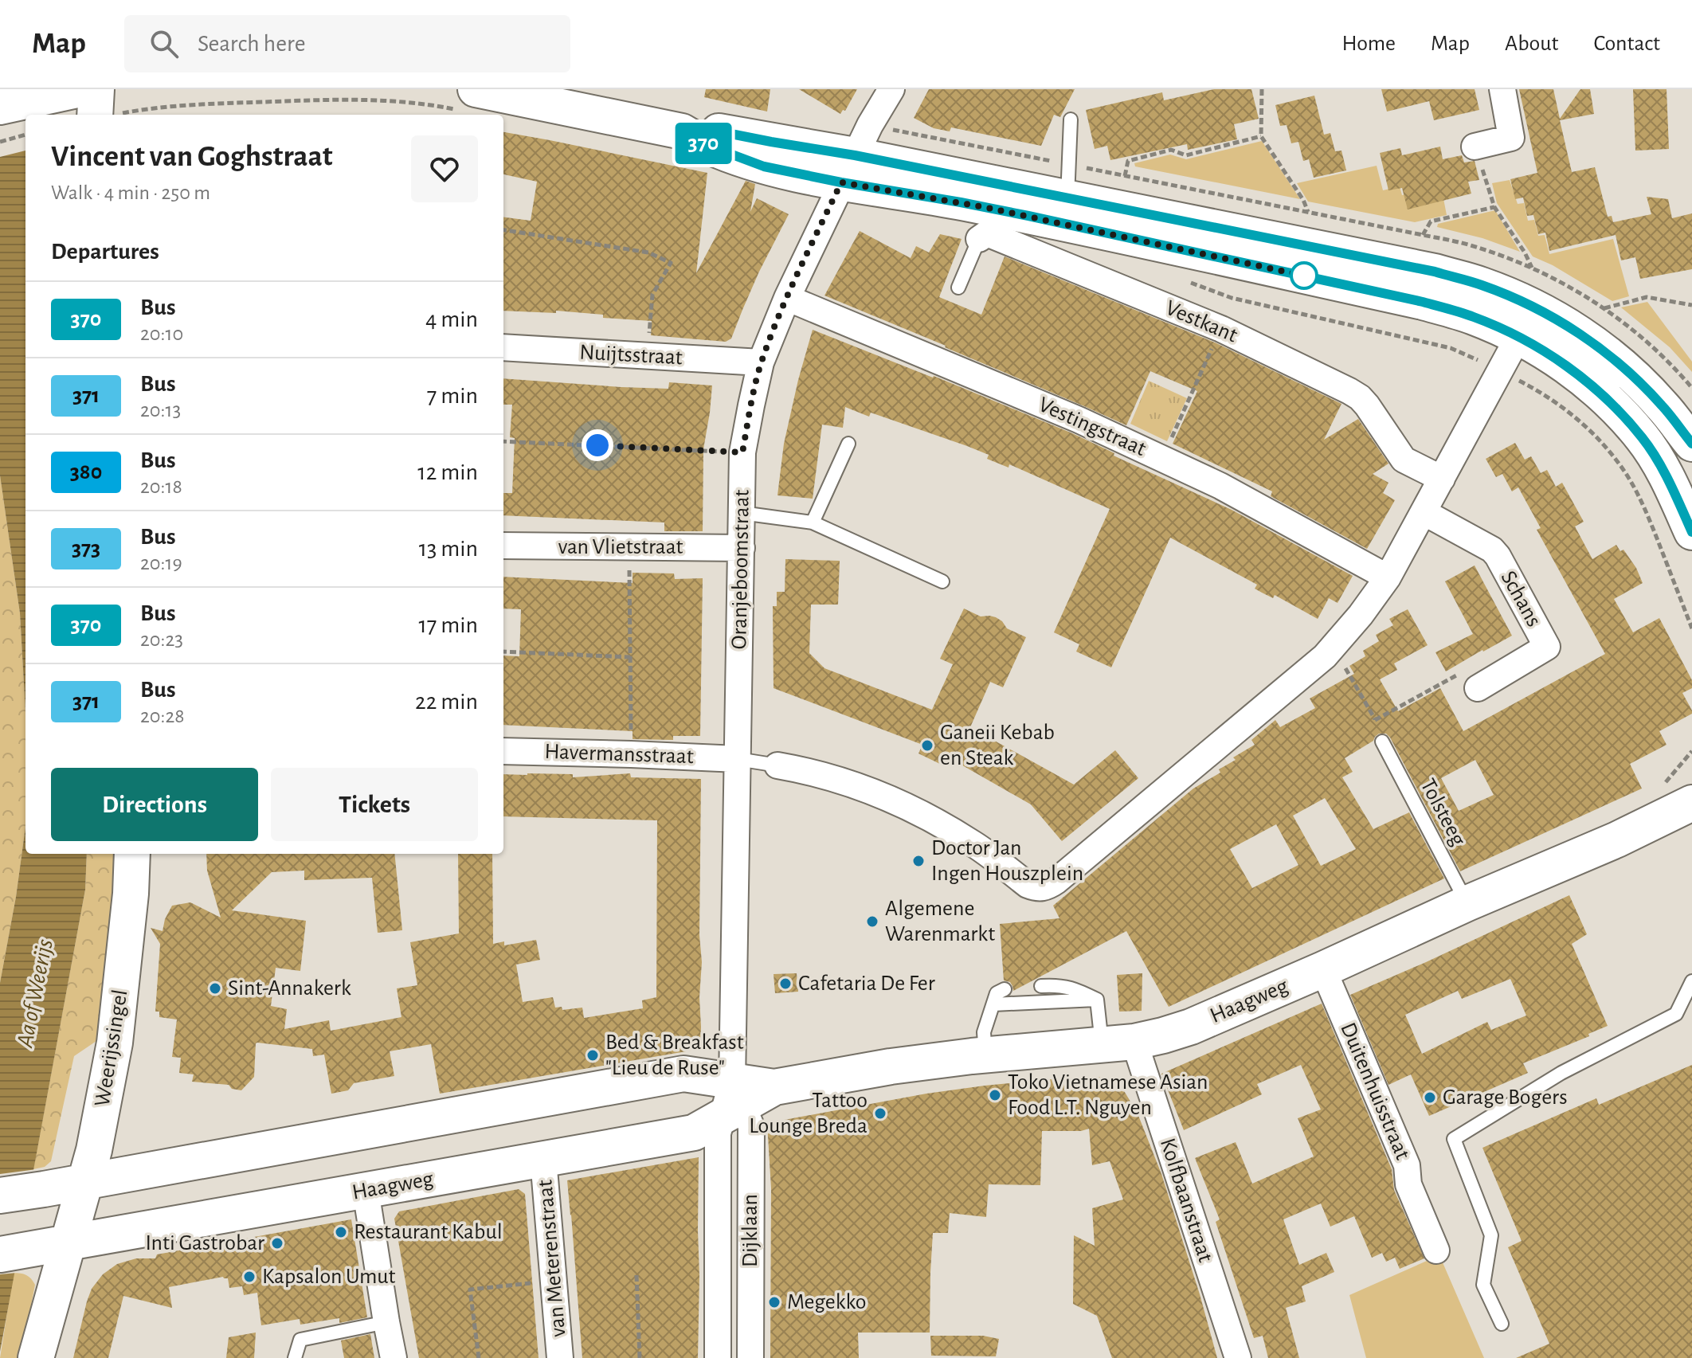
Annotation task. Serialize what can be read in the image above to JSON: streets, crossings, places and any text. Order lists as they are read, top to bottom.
{
  "streets": {
    "main road": ["Haagweg", "Weerijssingel"],
    "street": [
      "Vestkant",
      "Nuijtsstraat",
      "Vestingstraat",
      "van Vlietstraat",
      "Oranjeboomstraat",
      "Schans",
      "Havermansstraat",
      "Duitenhuisstraat",
      "Kolfbaanstraat",
      "Dijklaan",
      "van Meterenstraat"
    ],
    "lane": ["Tolsteeg"]
  },
  "crossings": [
    ["Nuijtsstraat", "Oranjeboomstraat"],
    ["Vestingstraat", "Oranjeboomstraat"],
    ["van Vlietstraat", "Oranjeboomstraat"],
    ["Oranjeboomstraat", "Havermansstraat"],
    ["Oranjeboomstraat", "Haagweg"],
    ["Oranjeboomstraat", "Dijklaan"],
    ["Tolsteeg", "Haagweg"],
    ["Haagweg", "Weerijssingel"],
    ["Haagweg", "Duitenhuisstraat"],
    ["Haagweg", "Kolfbaanstraat"],
    ["Haagweg", "Dijklaan"],
    ["Haagweg", "van Meterenstraat"]
  ],
  "water": ["Aa of Weerijs"],
  "places": [
    "Ganeii Kebab en Steak",
    "Doctor Jan Ingen Houszplein",
    "Algemene Warenmarkt",
    "Cafetaria De Fer",
    "Sint-Annakerk",
    "Bed & Breakfast \"Lieu de Ruse\"",
    "Toko Vietnamese Asian Food L.T. Nguyen",
    "Garage Bogers",
    "Tattoo Lounge Breda",
    "Restaurant Kabul",
    "Inti Gastrobar",
    "Kapsalon Umut",
    "Megekko"
  ],
  "lines": ["bus line 370"],
  "page": {
    "header": "Map",
    "search": "Search here",
    "nav": [
      "Home",
      "Map",
      "About",
      "Contact"
    ],
    "on_map": "370",
    "heading": [
      ["Vincent van Goghstraat", "Walk · 4 min · 250 m"],
      "Departures"
    ],
    "list": [
      {
        "mark": "370",
        "name": "Bus",
        "note": "20:10",
        "value": "4 min"
      },
      {
        "mark": "371",
        "name": "Bus",
        "note": "20:13",
        "value": "7 min"
      },
      {
        "mark": "380",
        "name": "Bus",
        "note": "20:18",
        "value": "12 min"
      },
      {
        "mark": "373",
        "name": "Bus",
        "note": "20:19",
        "value": "13 min"
      },
      {
        "mark": "370",
        "name": "Bus",
        "note": "20:23",
        "value": "17 min"
      },
      {
        "mark": "371",
        "name": "Bus",
        "note": "20:28",
        "value": "22 min"
      }
    ],
    "buttons": ["Directions", "Tickets"]
  }
}
